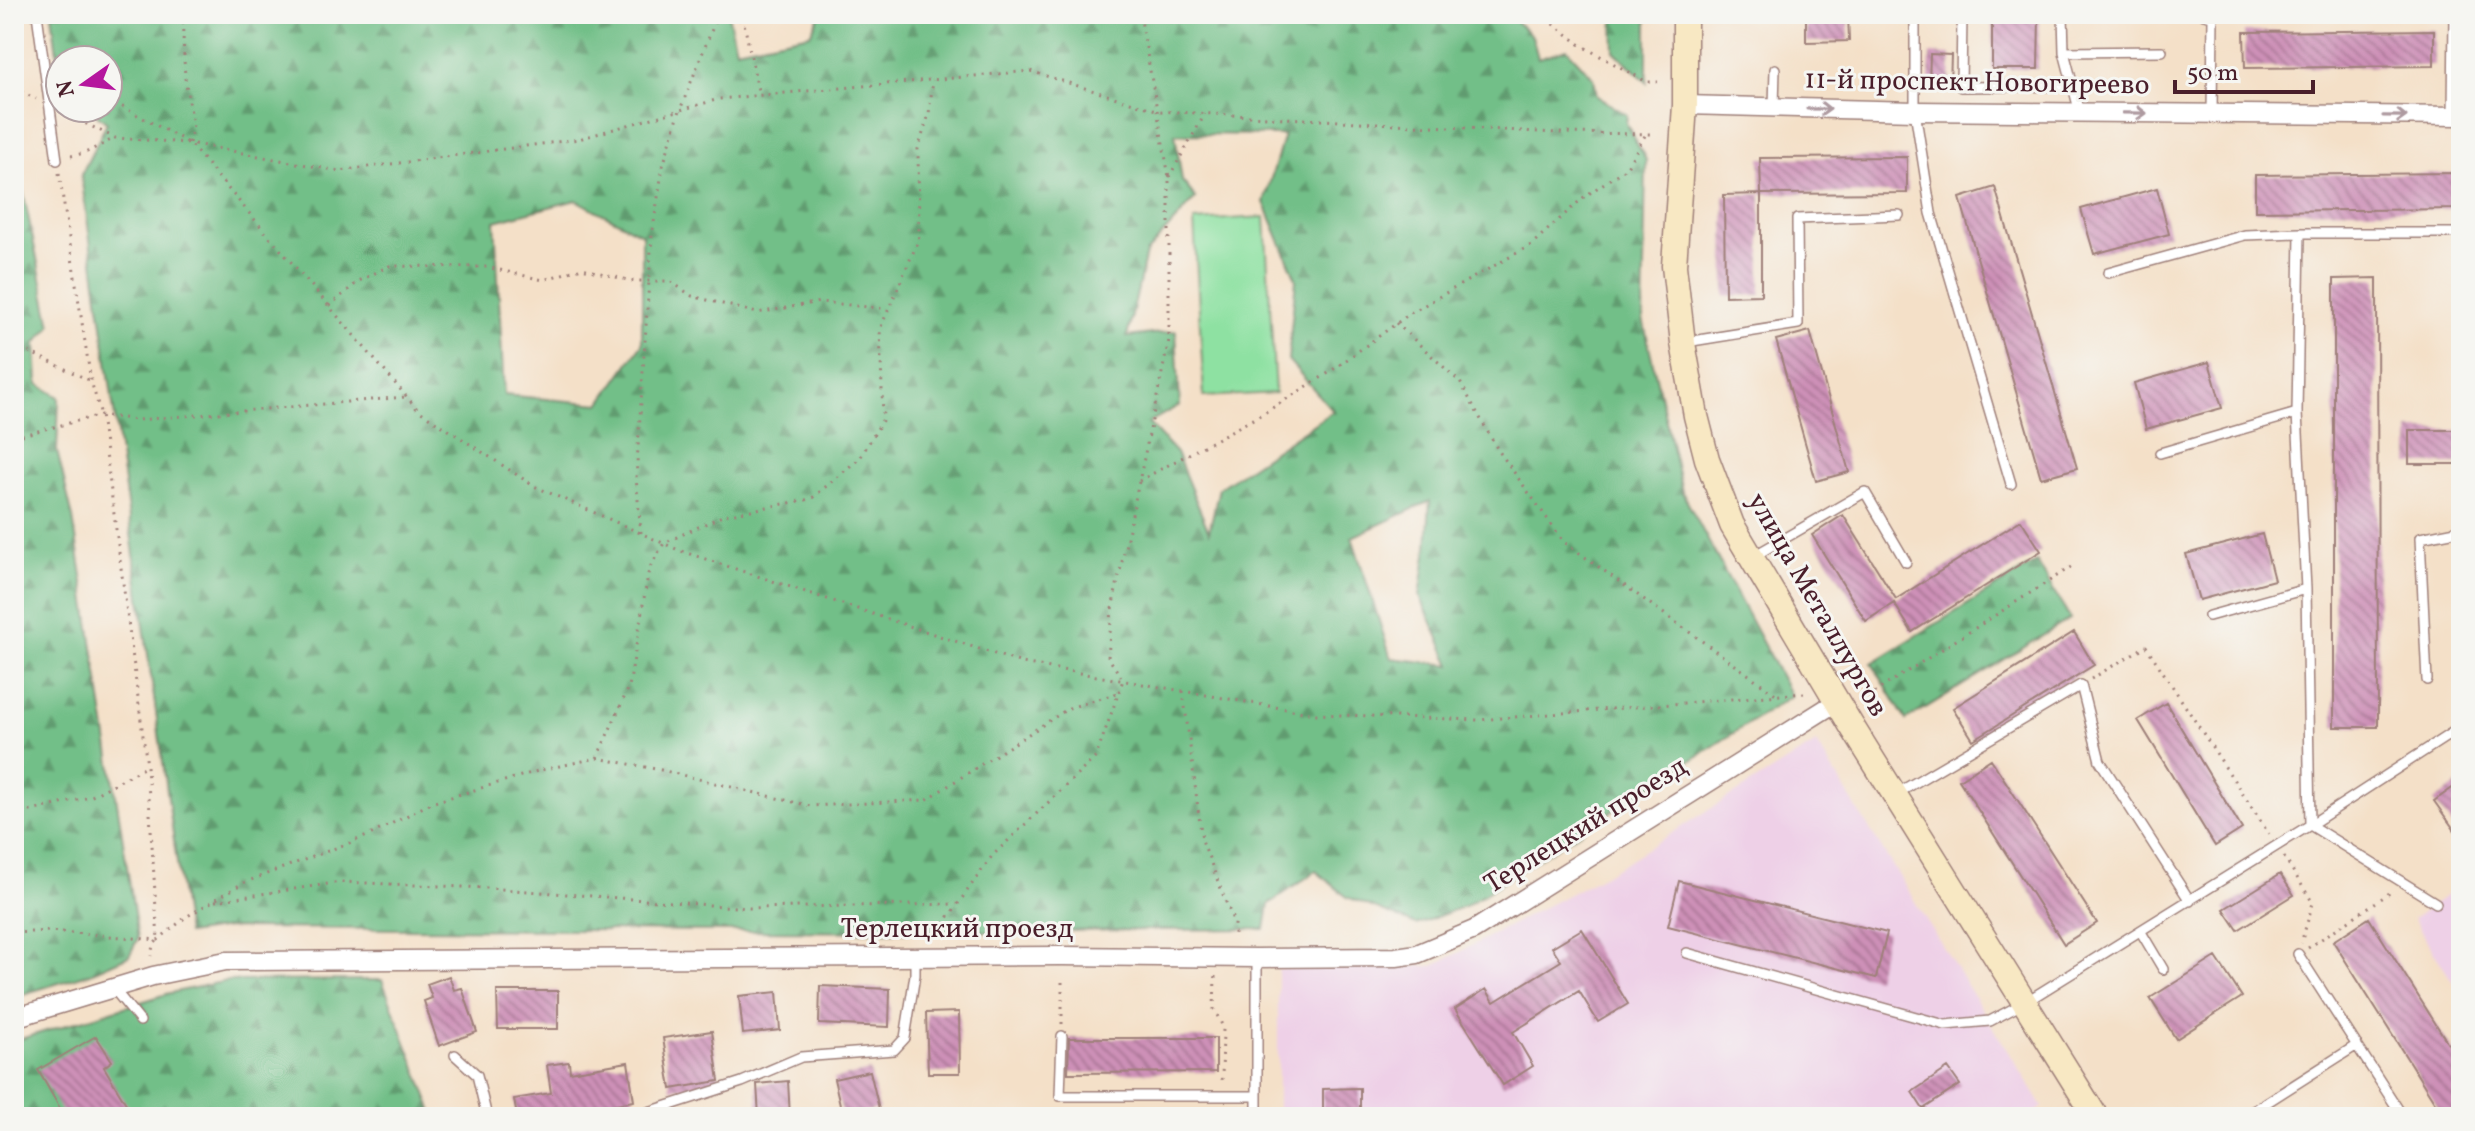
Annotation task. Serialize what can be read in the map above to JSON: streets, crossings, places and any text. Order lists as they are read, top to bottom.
{
  "streets": {
    "street": ["11-й проспект Новогиреево", "улица Металлургов", "Терлецкий проезд"]
  },
  "crossings": [
    ["11-й проспект Новогиреево", "улица Металлургов"],
    ["улица Металлургов", "Терлецкий проезд"]
  ],
  "one_way": ["11-й проспект Новогиреево"],
  "scale_bar": "50 m",
  "north": "left"
}
